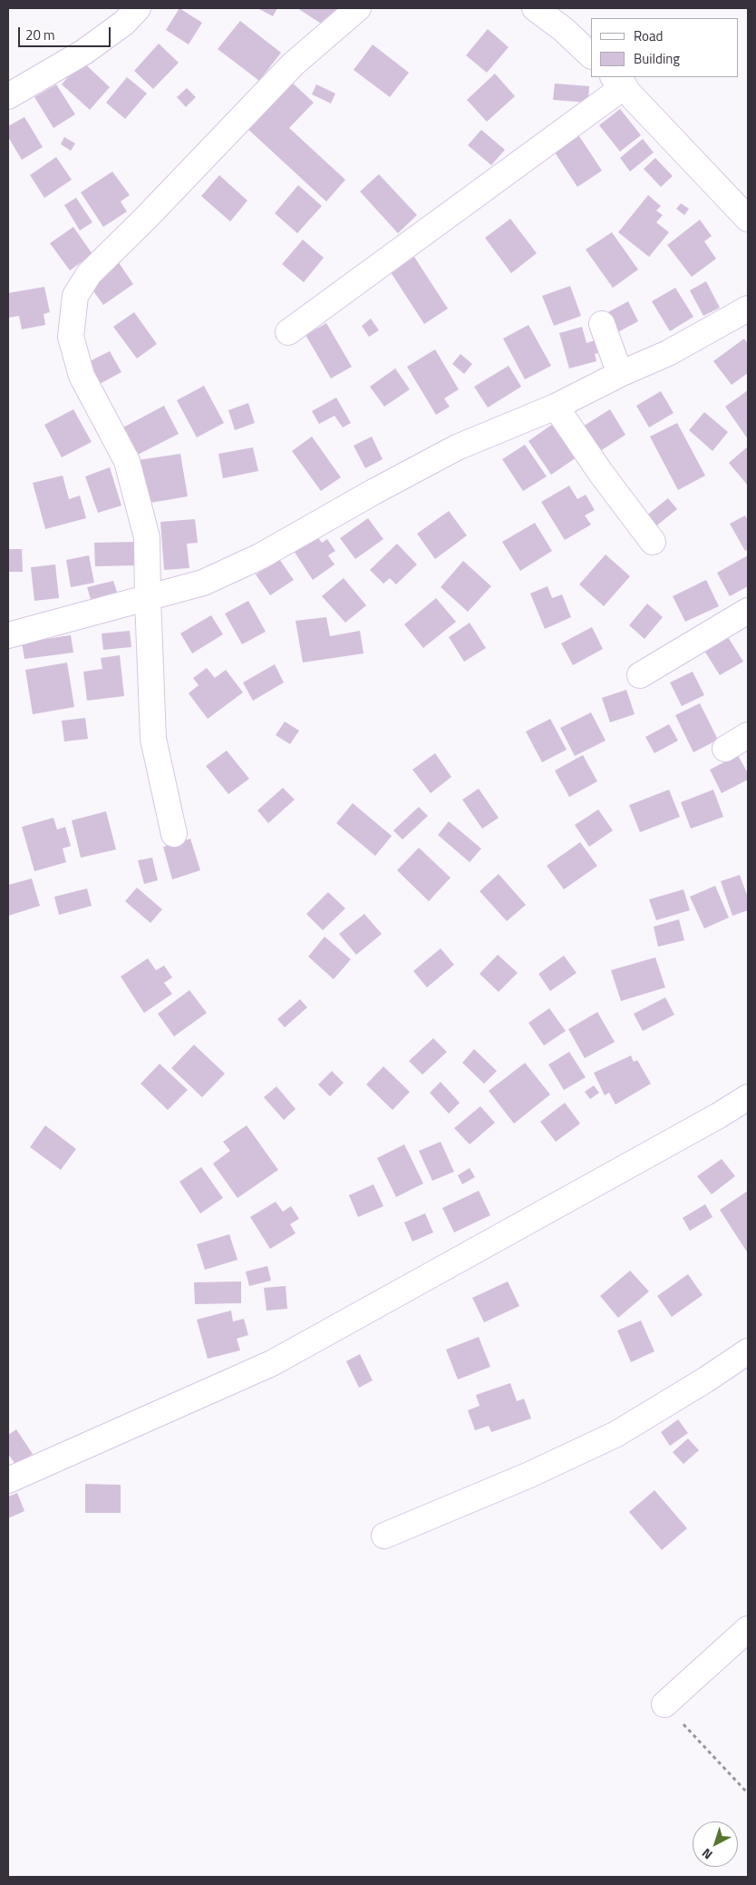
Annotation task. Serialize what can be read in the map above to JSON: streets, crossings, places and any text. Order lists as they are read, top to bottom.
{
  "legend": ["Road", "Building"],
  "scale_bar": "20 m",
  "north": "bottom left"
}
